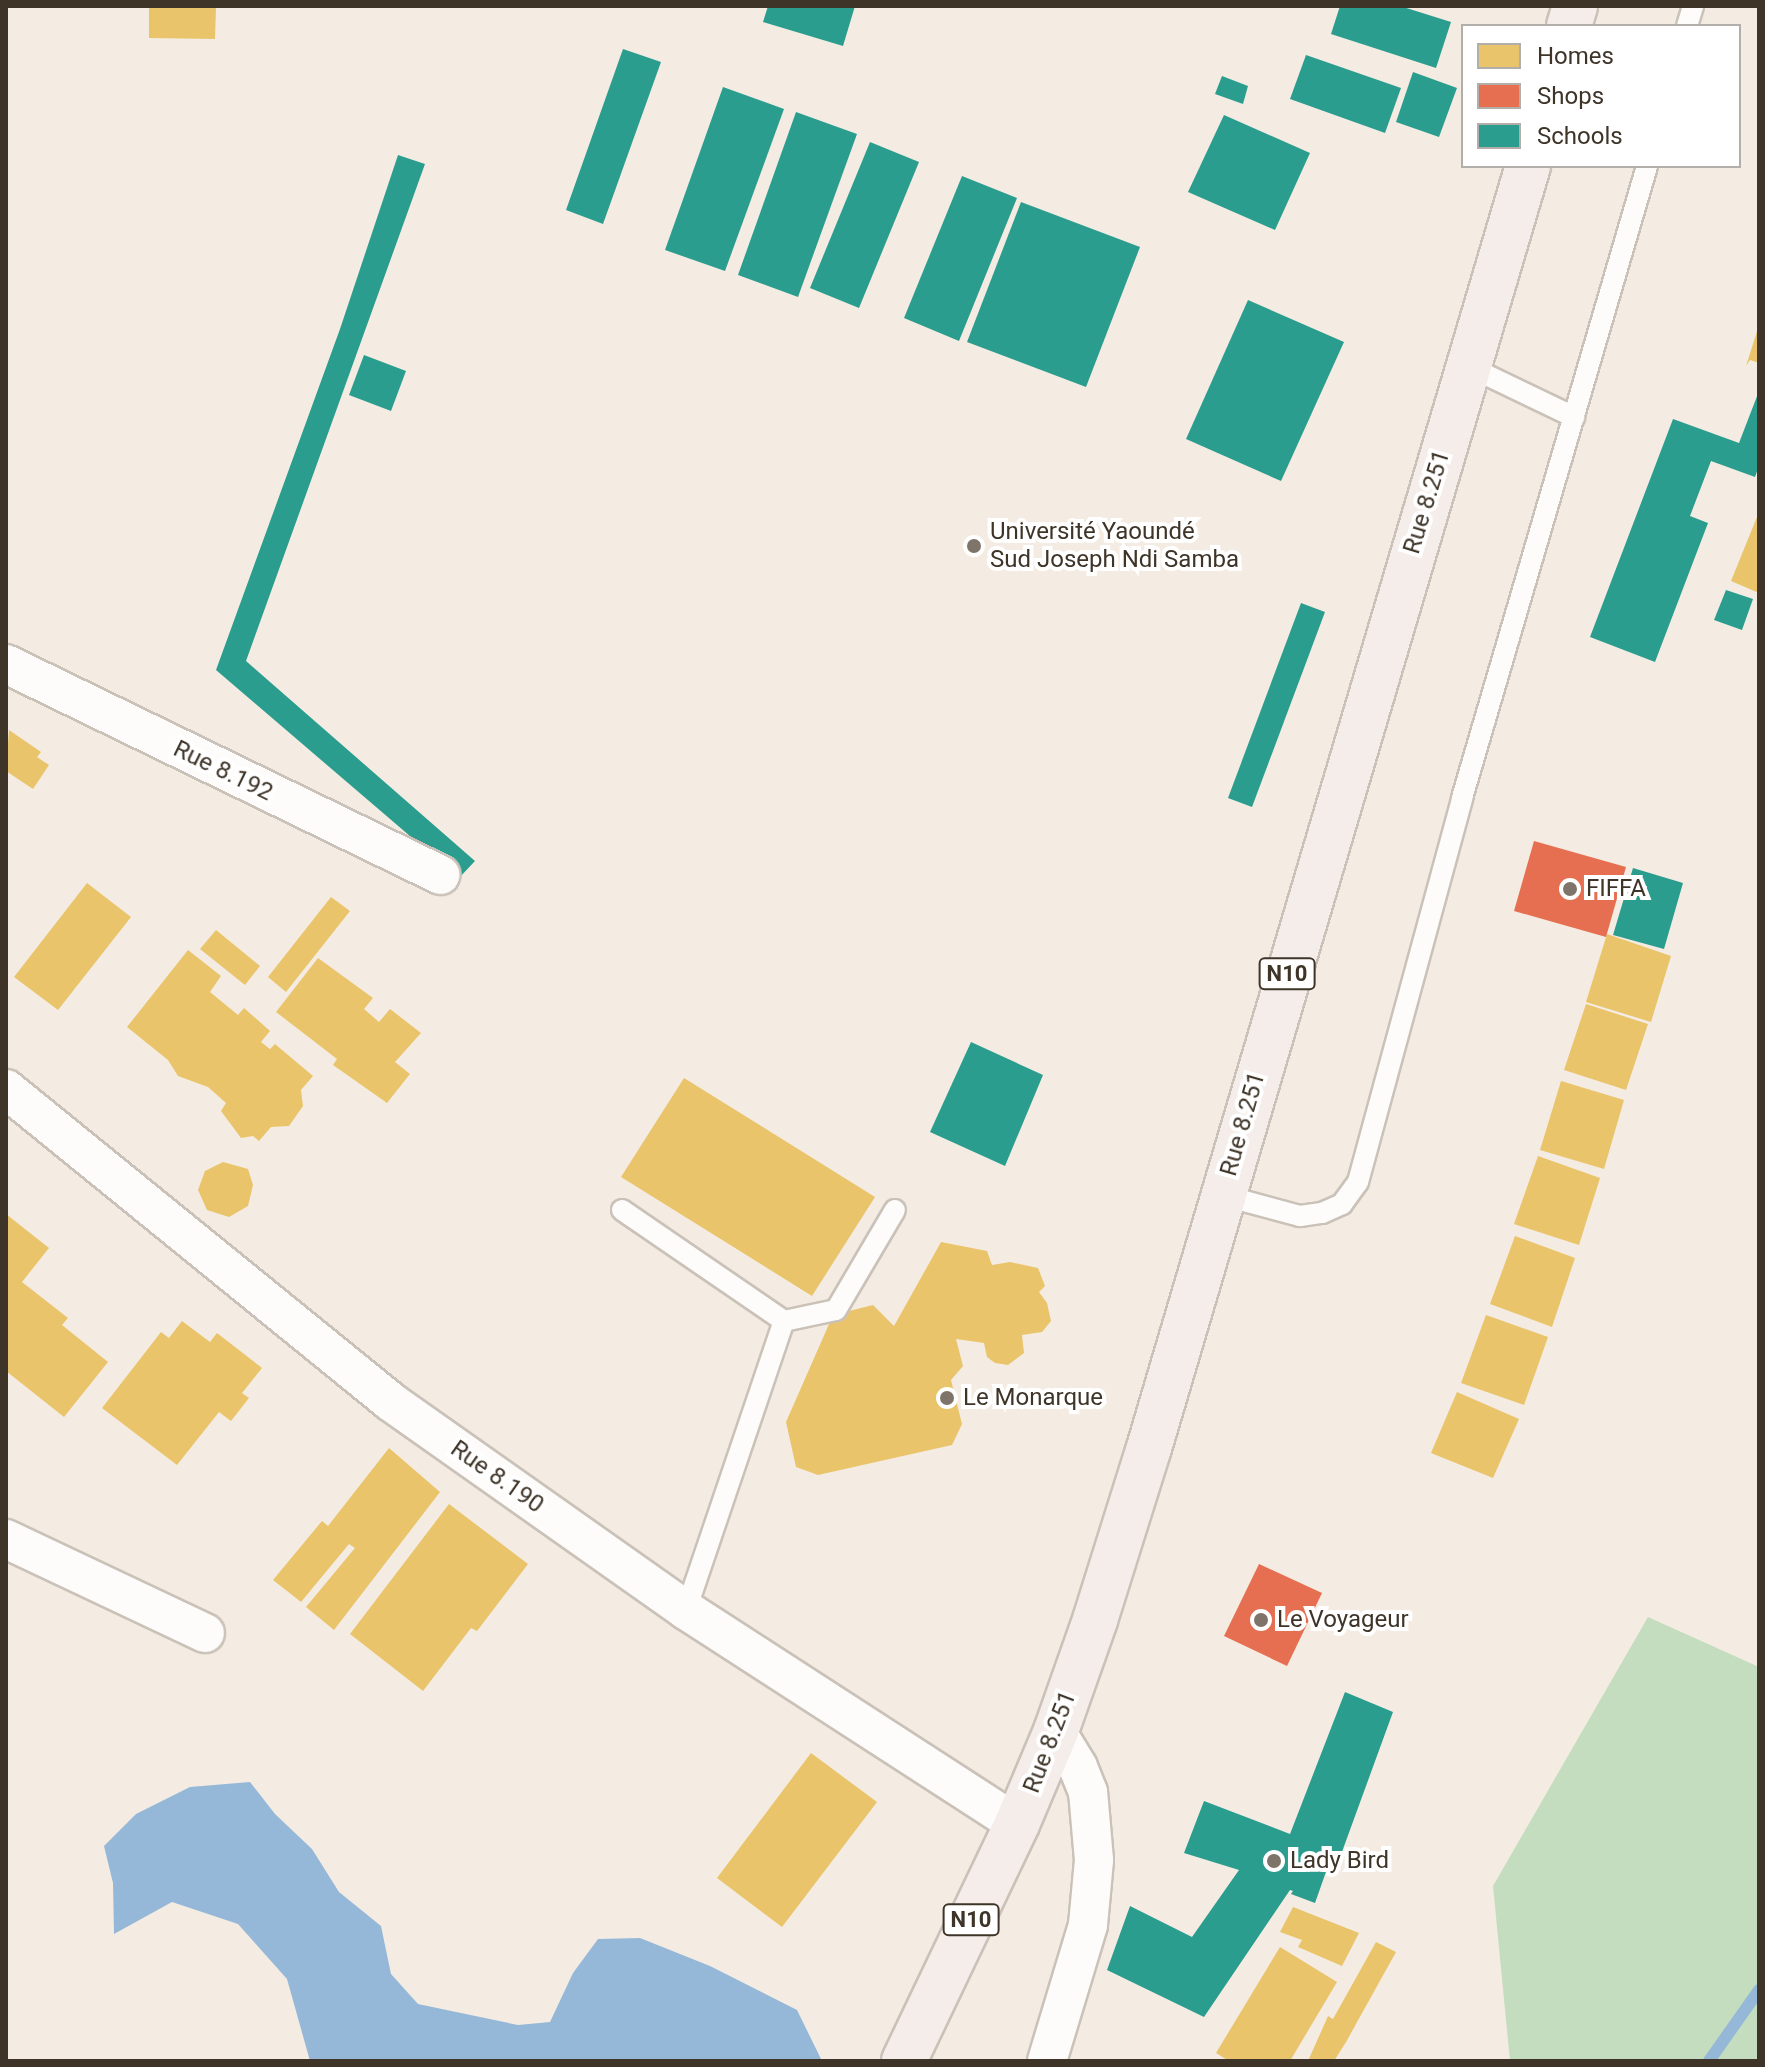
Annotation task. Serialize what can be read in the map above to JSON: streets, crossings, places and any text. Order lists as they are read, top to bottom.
{
  "streets": {
    "highway": ["Rue 8.251", "N10"],
    "street": ["Rue 8.192", "Rue 8.190"]
  },
  "crossings": [
    ["Rue 8.251", "Rue 8.190"]
  ],
  "places": [
    "Université Yaoundé Sud Joseph Ndi Samba",
    "FIFFA",
    "Le Monarque",
    "Le Voyageur",
    "Lady Bird"
  ],
  "legend": ["Homes", "Shops", "Schools"]
}
